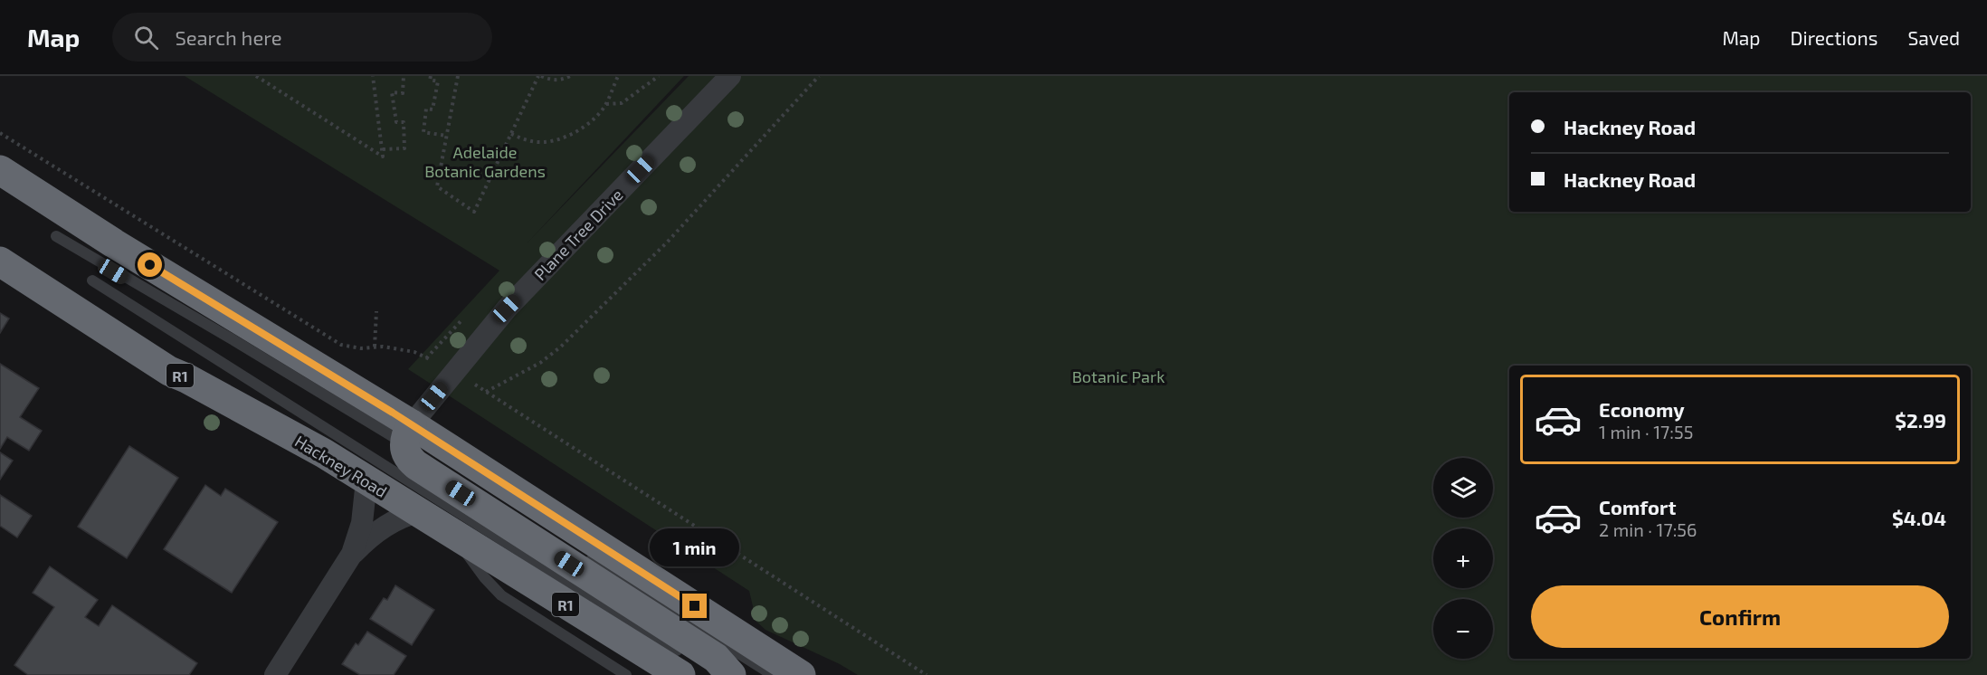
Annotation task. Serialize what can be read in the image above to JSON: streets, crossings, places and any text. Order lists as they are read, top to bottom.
{
  "streets": {
    "highway": ["R1", "Hackney Road"],
    "street": ["Plane Tree Drive"]
  },
  "parks": ["Adelaide Botanic Gardens", "Botanic Park"],
  "page": {
    "header": "Map",
    "search": "Search here",
    "nav": ["Map", "Directions", "Saved"],
    "banner": ["Hackney Road", "Hackney Road"],
    "list": [
      {
        "name": "Economy",
        "note": "1 min · 17:55",
        "value": "$2.99"
      },
      {
        "name": "Comfort",
        "note": "2 min · 17:56",
        "value": "$4.04"
      }
    ],
    "map_buttons": ["+", "−"],
    "bubble": "1 min",
    "buttons": "Confirm"
  }
}
